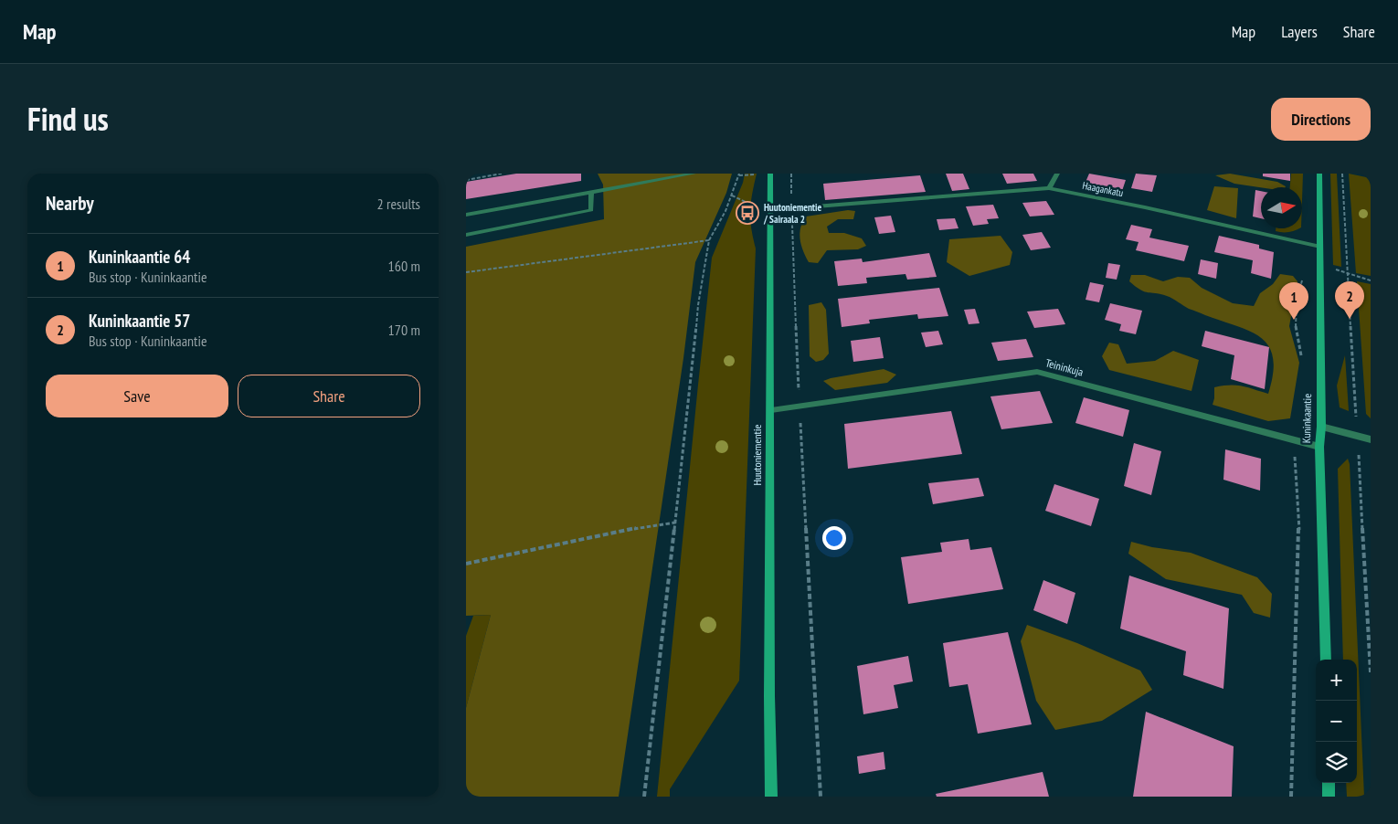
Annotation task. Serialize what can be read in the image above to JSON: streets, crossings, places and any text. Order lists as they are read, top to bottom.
{
  "streets": {
    "main road": ["Kuninkaantie", "Huutoniementie"],
    "street": ["Haagankatu", "Teininkuja"]
  },
  "crossings": [
    ["Haagankatu", "Kuninkaantie"],
    ["Haagankatu", "Huutoniementie"],
    ["Teininkuja", "Kuninkaantie"],
    ["Teininkuja", "Huutoniementie"]
  ],
  "places": {
    "bus stop": ["Huutoniementie / Sairaala 2"]
  },
  "north": "right",
  "page": {
    "header": "Map",
    "nav": ["Map", "Layers", "Share"],
    "title": "Find us",
    "buttons": [
      "Directions",
      ["Save", "Share"]
    ],
    "heading": ["Nearby", "2 results"],
    "list": [
      {
        "mark": "1",
        "name": "Kuninkaantie 64",
        "note": "Bus stop · Kuninkaantie",
        "value": "160 m"
      },
      {
        "mark": "2",
        "name": "Kuninkaantie 57",
        "note": "Bus stop · Kuninkaantie",
        "value": "170 m"
      }
    ],
    "pins": ["2", "1"],
    "map_buttons": ["+", "−"]
  }
}
